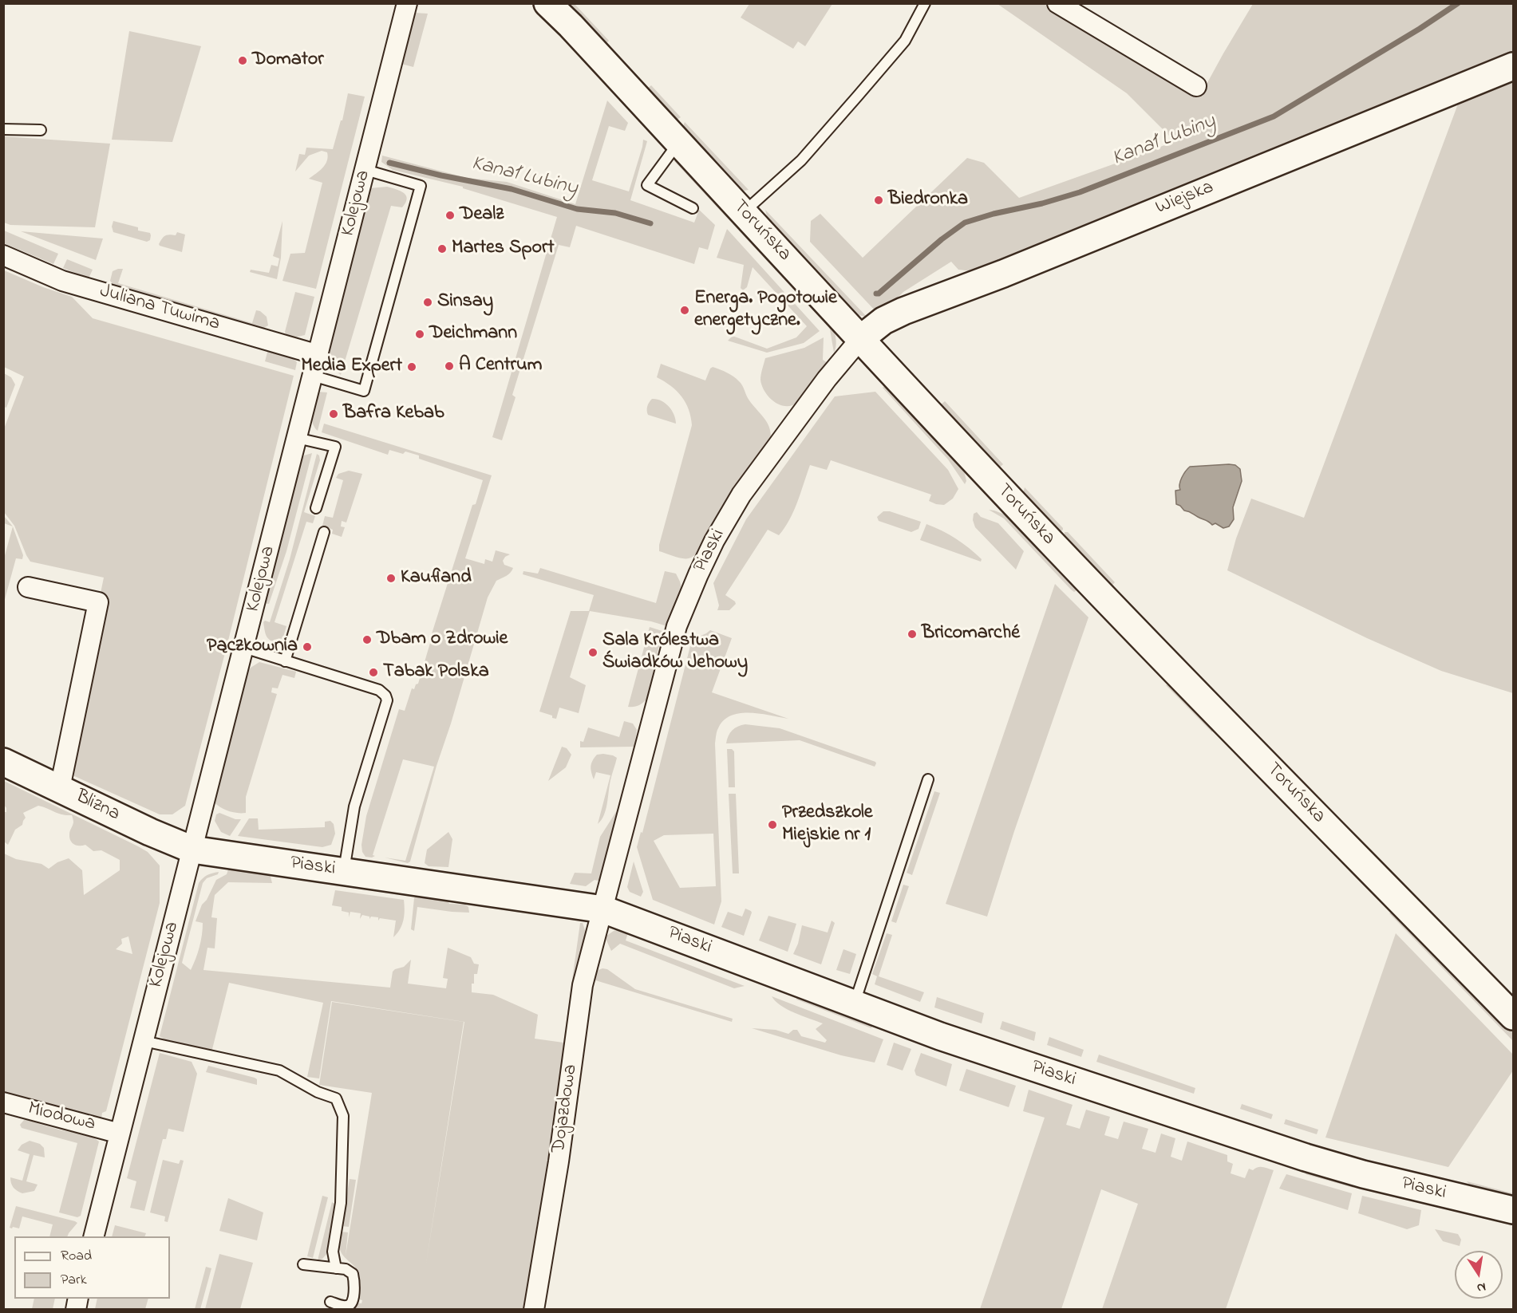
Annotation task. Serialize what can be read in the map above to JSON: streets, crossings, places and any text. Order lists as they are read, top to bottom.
{
  "streets": {
    "street": [
      "Wiejska",
      "Kolejowa",
      "Toruńska",
      "Juliana Tuwima",
      "Piaski",
      "Blizna",
      "Dojazdowa",
      "Miodowa"
    ]
  },
  "crossings": [
    ["Wiejska", "Toruńska"],
    ["Wiejska", "Piaski"],
    ["Kolejowa", "Juliana Tuwima"],
    ["Kolejowa", "Piaski"],
    ["Kolejowa", "Blizna"],
    ["Kolejowa", "Miodowa"],
    ["Toruńska", "Piaski"],
    ["Piaski", "Blizna"],
    ["Piaski", "Dojazdowa"]
  ],
  "water": ["Kanał Lubiny"],
  "places": [
    "Domator",
    "Biedronka",
    "Dealz",
    "Martes Sport",
    "Sinsay",
    "Energa. Pogotowie energetyczne.",
    "Deichmann",
    "A Centrum",
    "Media Expert",
    "Bafra Kebab",
    "Kaufland",
    "Bricomarché",
    "Dbam o Zdrowie",
    "Pączkownia",
    "Sala Królestwa Świadków Jehowy",
    "Tabak Polska",
    "Przedszkole Miejskie nr 1"
  ],
  "legend": ["Road", "Park"],
  "north": "bottom"
}
